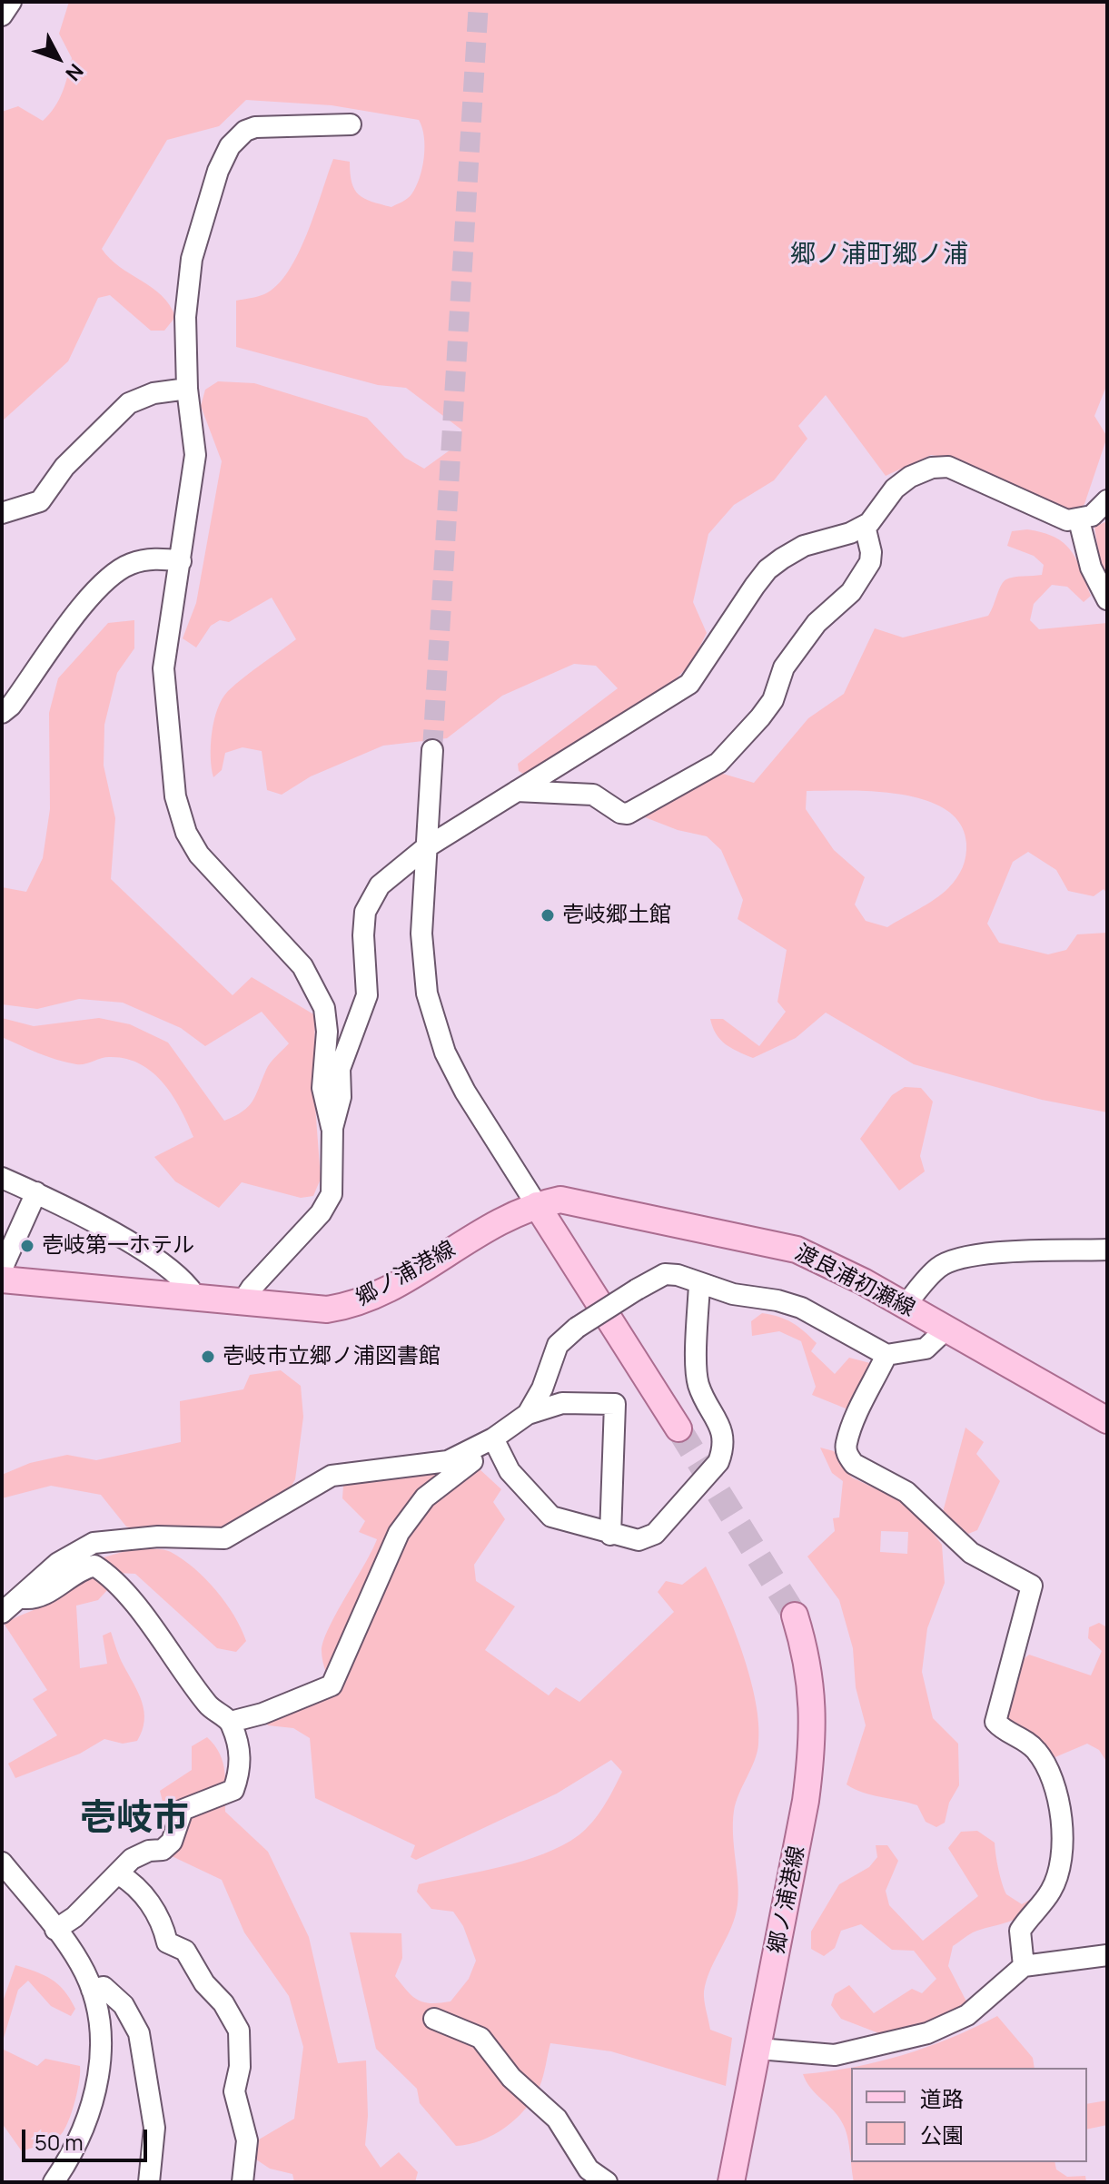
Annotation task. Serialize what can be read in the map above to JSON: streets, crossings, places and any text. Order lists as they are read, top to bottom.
{
  "streets": {
    "main road": ["郷ノ浦港線", "渡良浦初瀬線"]
  },
  "crossings": [
    ["郷ノ浦港線", "渡良浦初瀬線"]
  ],
  "districts": ["郷ノ浦町郷ノ浦", "壱岐市"],
  "places": ["壱岐郷土館", "壱岐第一ホテル", "壱岐市立郷ノ浦図書館"],
  "legend": ["道路", "公園"],
  "scale_bar": "50 m",
  "north": "bottom right"
}
